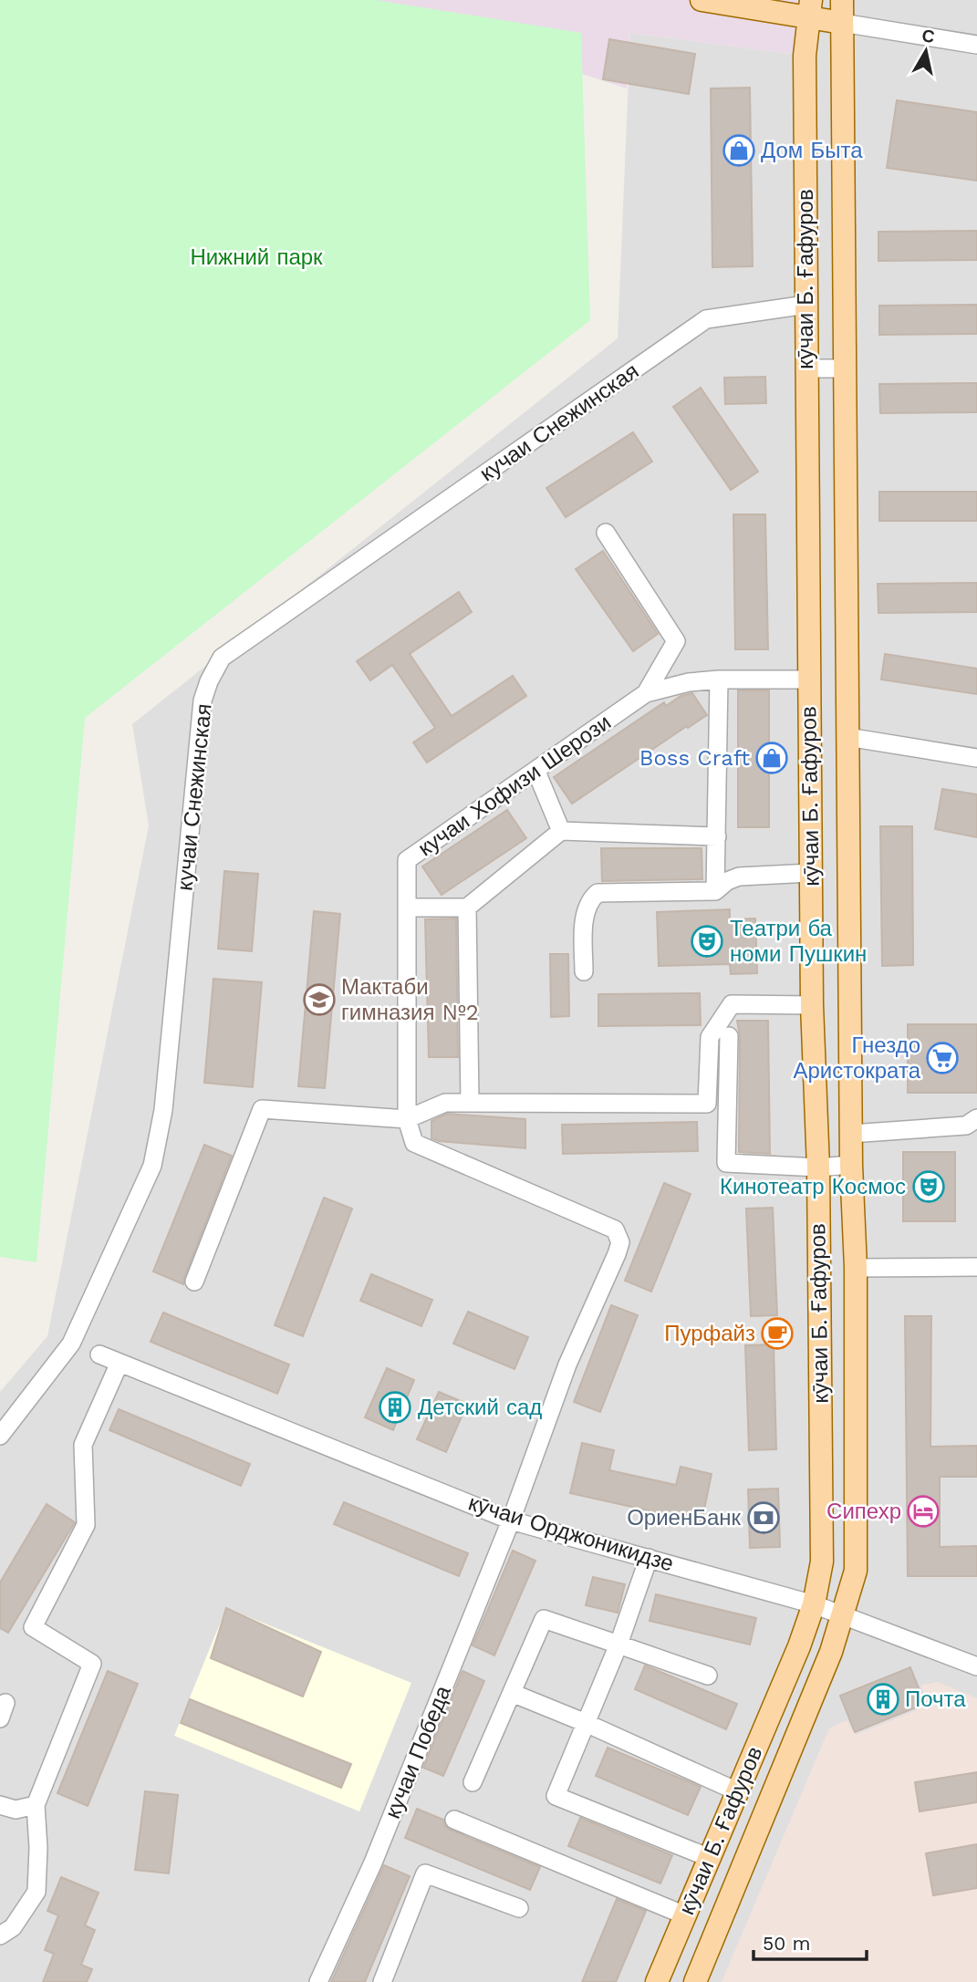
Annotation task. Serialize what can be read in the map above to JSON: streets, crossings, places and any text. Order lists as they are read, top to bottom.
{
  "streets": {
    "main road": ["кӯчаи Б. Ғафуров"],
    "street": [
      "кучаи Снежинская",
      "кучаи Хофизи Шерози",
      "кӯчаи Орджоникидзе",
      "кучаи Победа"
    ]
  },
  "crossings": [
    ["кӯчаи Б. Ғафуров", "кучаи Снежинская"],
    ["кӯчаи Б. Ғафуров", "кӯчаи Орджоникидзе"],
    ["кучаи Хофизи Шерози", "кучаи Победа"],
    ["кӯчаи Орджоникидзе", "кучаи Победа"]
  ],
  "parks": ["Нижний парк"],
  "places": {
    "shop": ["Дом Быта", "Boss Craft"],
    "theatre": ["Театри ба номи Пушкин", "Кинотеатр Космос"],
    "school or university": ["Мактаби гимназия №2"],
    "supermarket": ["Гнездо Аристократа"],
    "cafe": ["Пурфайз"],
    "building": ["Детский сад", "Почта"],
    "hotel": ["Сипехр"],
    "bank": ["ОриенБанк"]
  },
  "scale_bar": "50 m",
  "north": "top"
}
